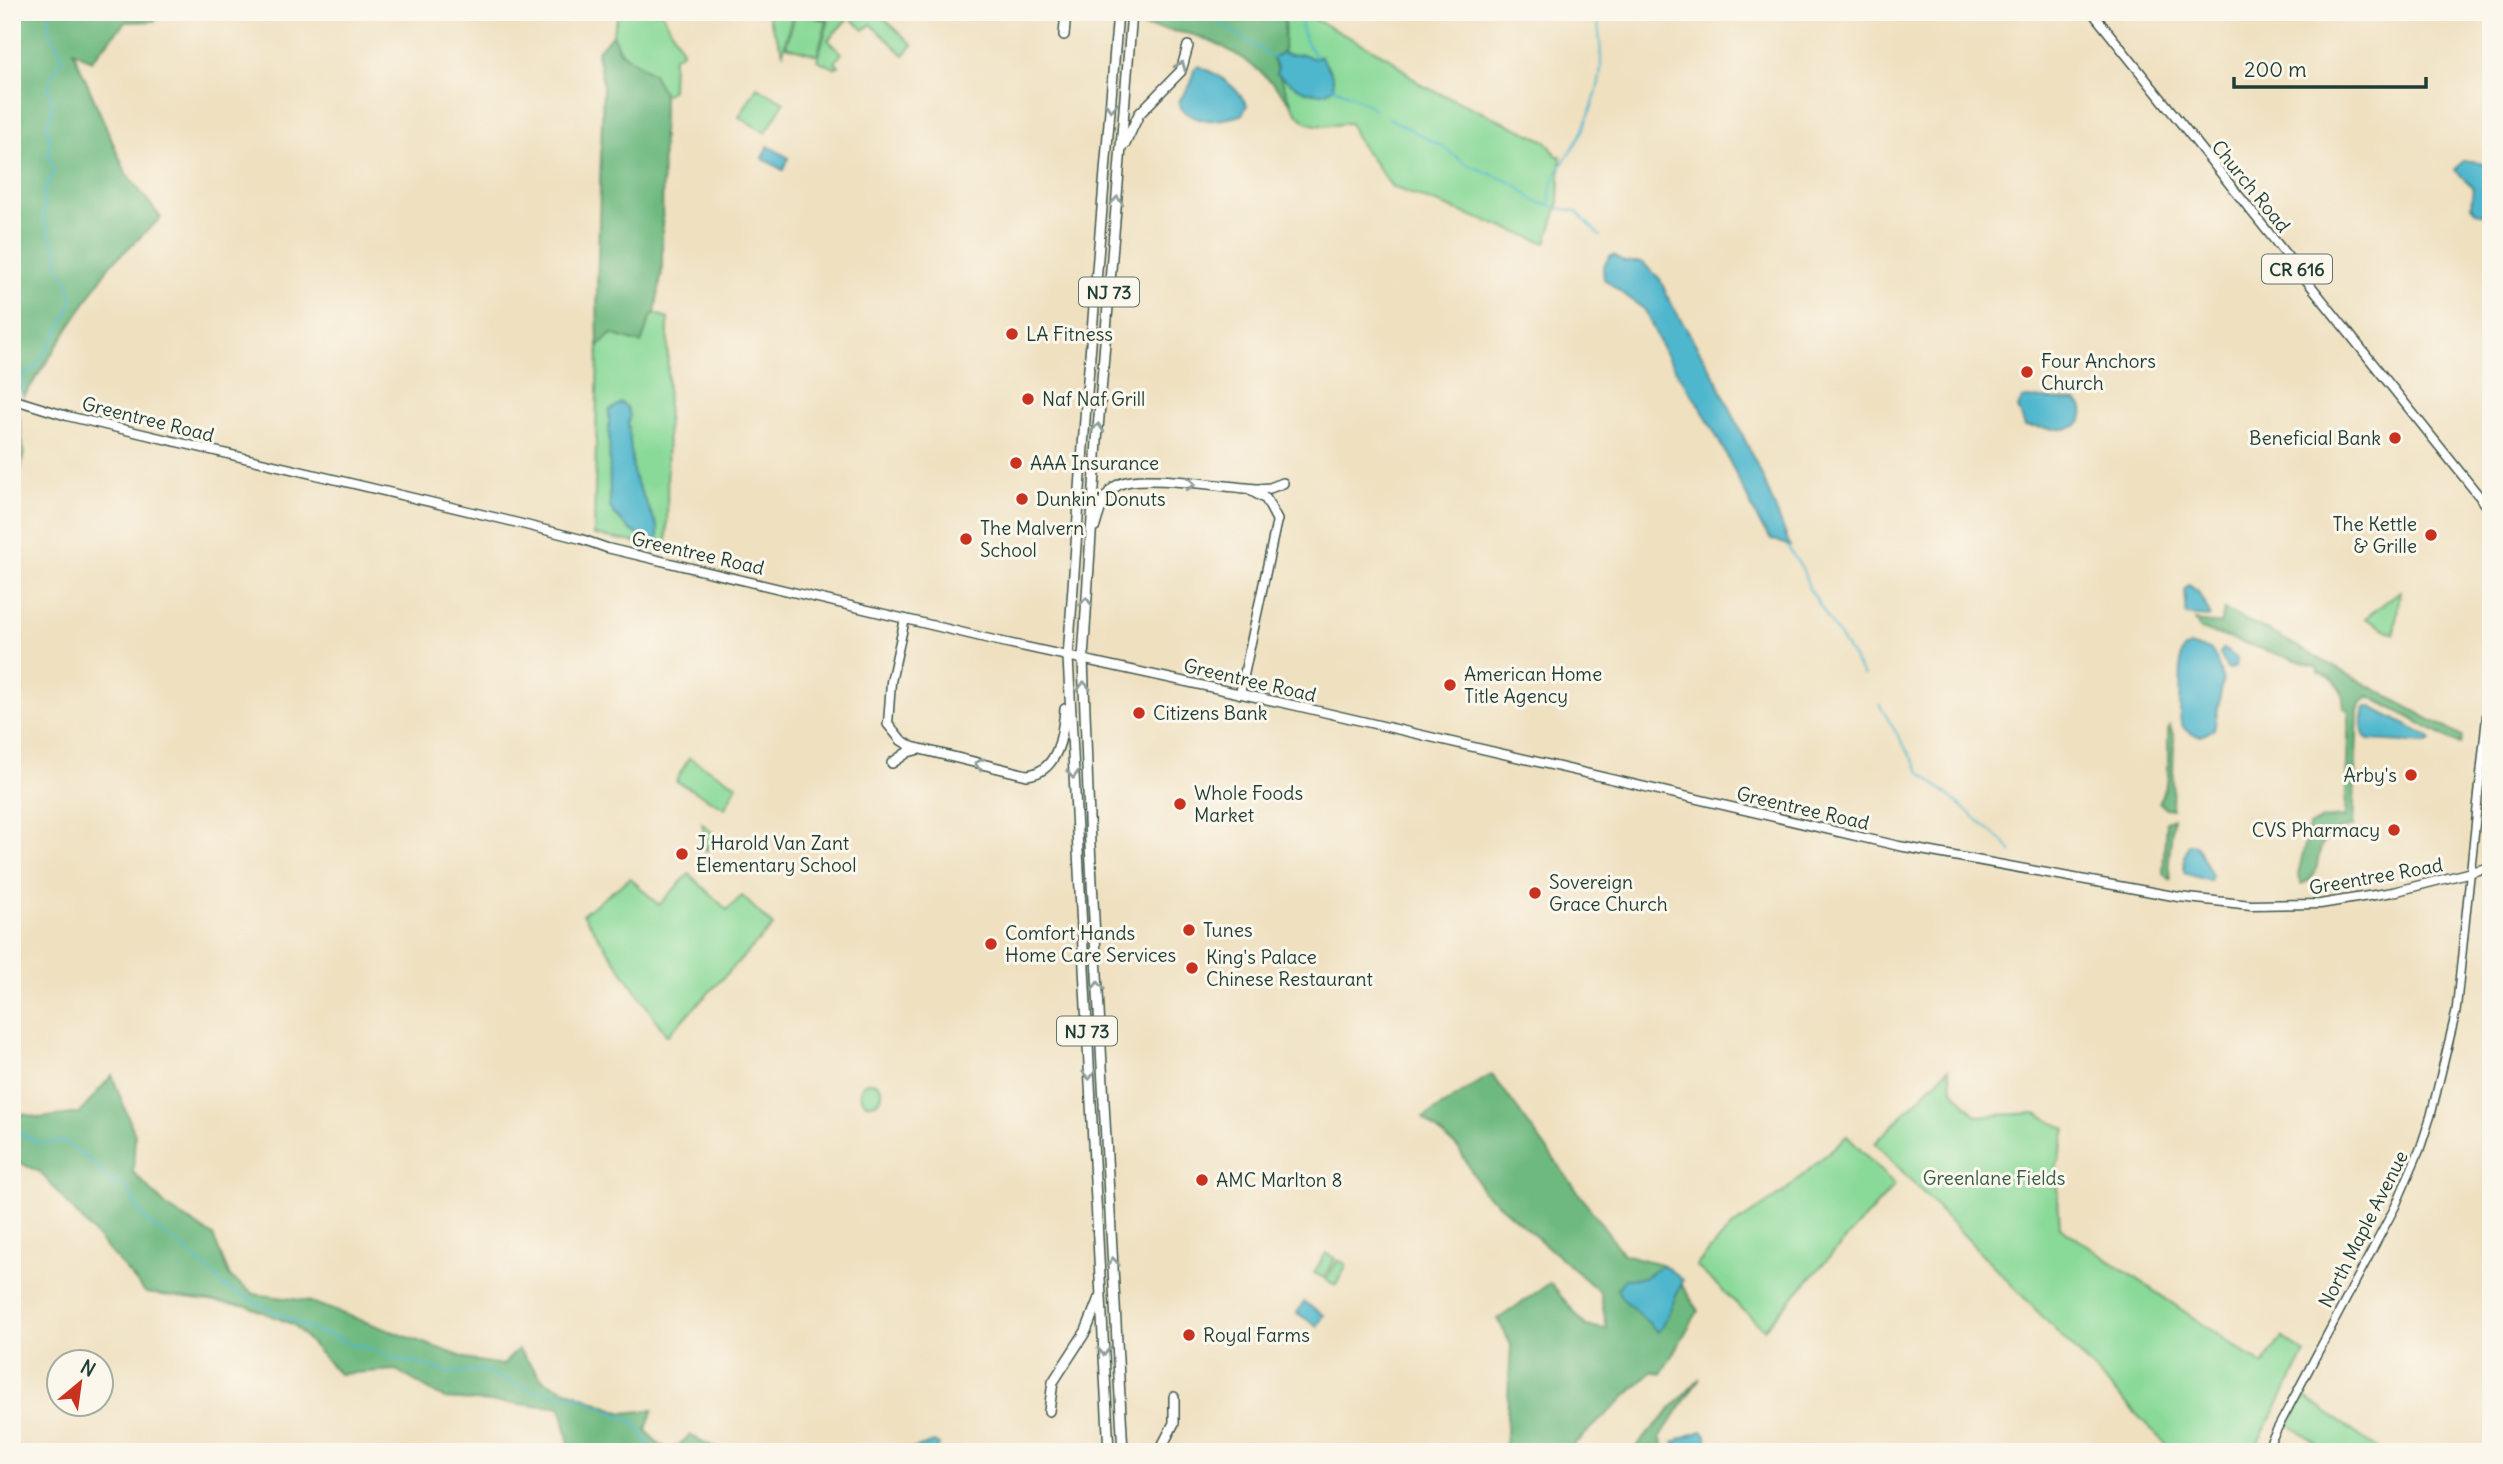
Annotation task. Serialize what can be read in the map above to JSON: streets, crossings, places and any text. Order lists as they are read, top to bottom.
{
  "streets": {
    "highway": ["NJ 73"],
    "main road": [
      "Church Road",
      "CR 616",
      "Greentree Road",
      "North Maple Avenue"
    ]
  },
  "crossings": [
    ["NJ 73", "Greentree Road"],
    ["Greentree Road", "North Maple Avenue"]
  ],
  "parks": ["Greenlane Fields"],
  "places": [
    "LA Fitness",
    "Four Anchors Church",
    "Naf Naf Grill",
    "Beneficial Bank",
    "AAA Insurance",
    "Dunkin' Donuts",
    "The Kettle & Grille",
    "The Malvern School",
    "American Home Title Agency",
    "Citizens Bank",
    "Arby's",
    "Whole Foods Market",
    "CVS Pharmacy",
    "J Harold Van Zant Elementary School",
    "Sovereign Grace Church",
    "Tunes",
    "Comfort Hands Home Care Services",
    "King's Palace Chinese Restaurant",
    "AMC Marlton 8",
    "Royal Farms"
  ],
  "scale_bar": "200 m",
  "north": "top right"
}
